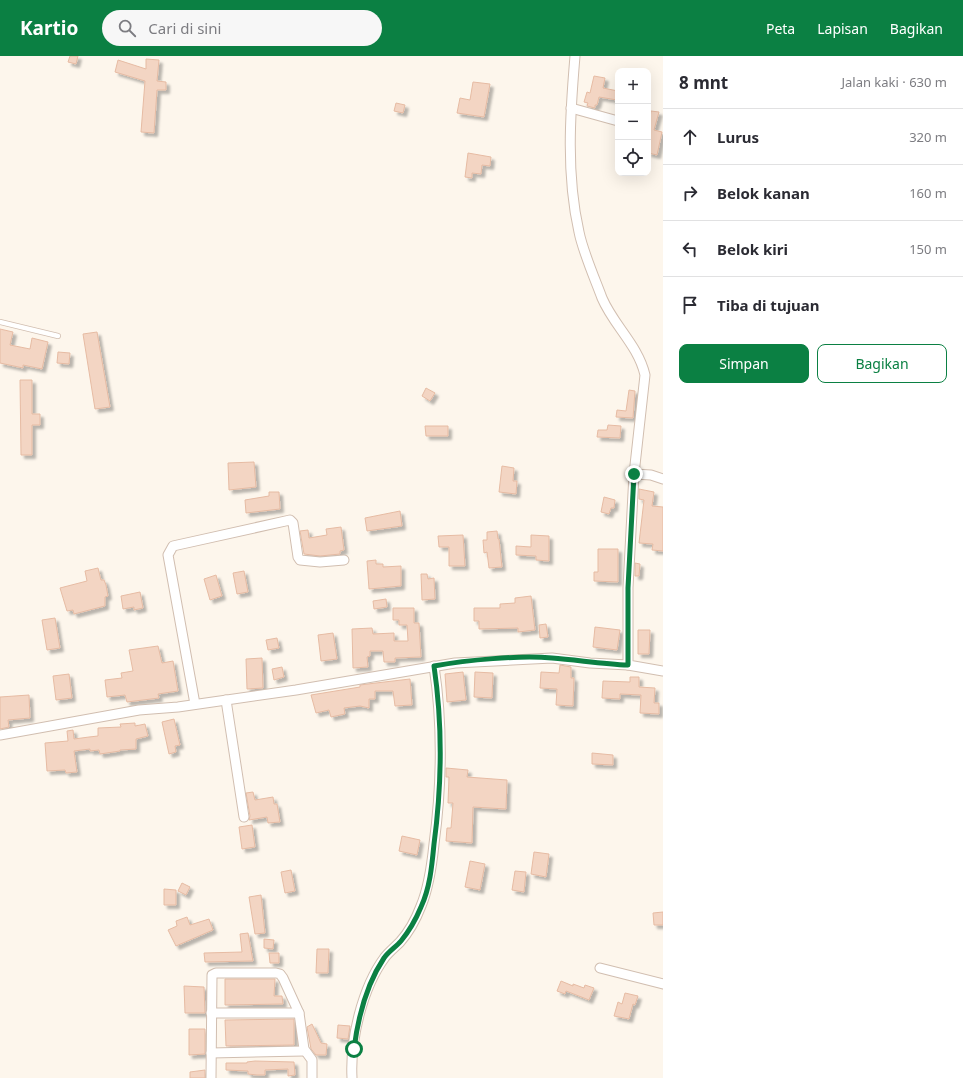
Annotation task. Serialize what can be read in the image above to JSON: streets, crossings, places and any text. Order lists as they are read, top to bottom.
{
  "page": {
    "header": "Kartio",
    "search": "Cari di sini",
    "nav": ["Peta", "Lapisan", "Bagikan"],
    "heading": ["8 mnt", "Jalan kaki · 630 m"],
    "map_buttons": ["+", "−"],
    "list": [
      ["Lurus", "320 m"],
      ["Belok kanan", "160 m"],
      ["Belok kiri", "150 m"],
      "Tiba di tujuan"
    ],
    "buttons": ["Simpan", "Bagikan"]
  }
}
